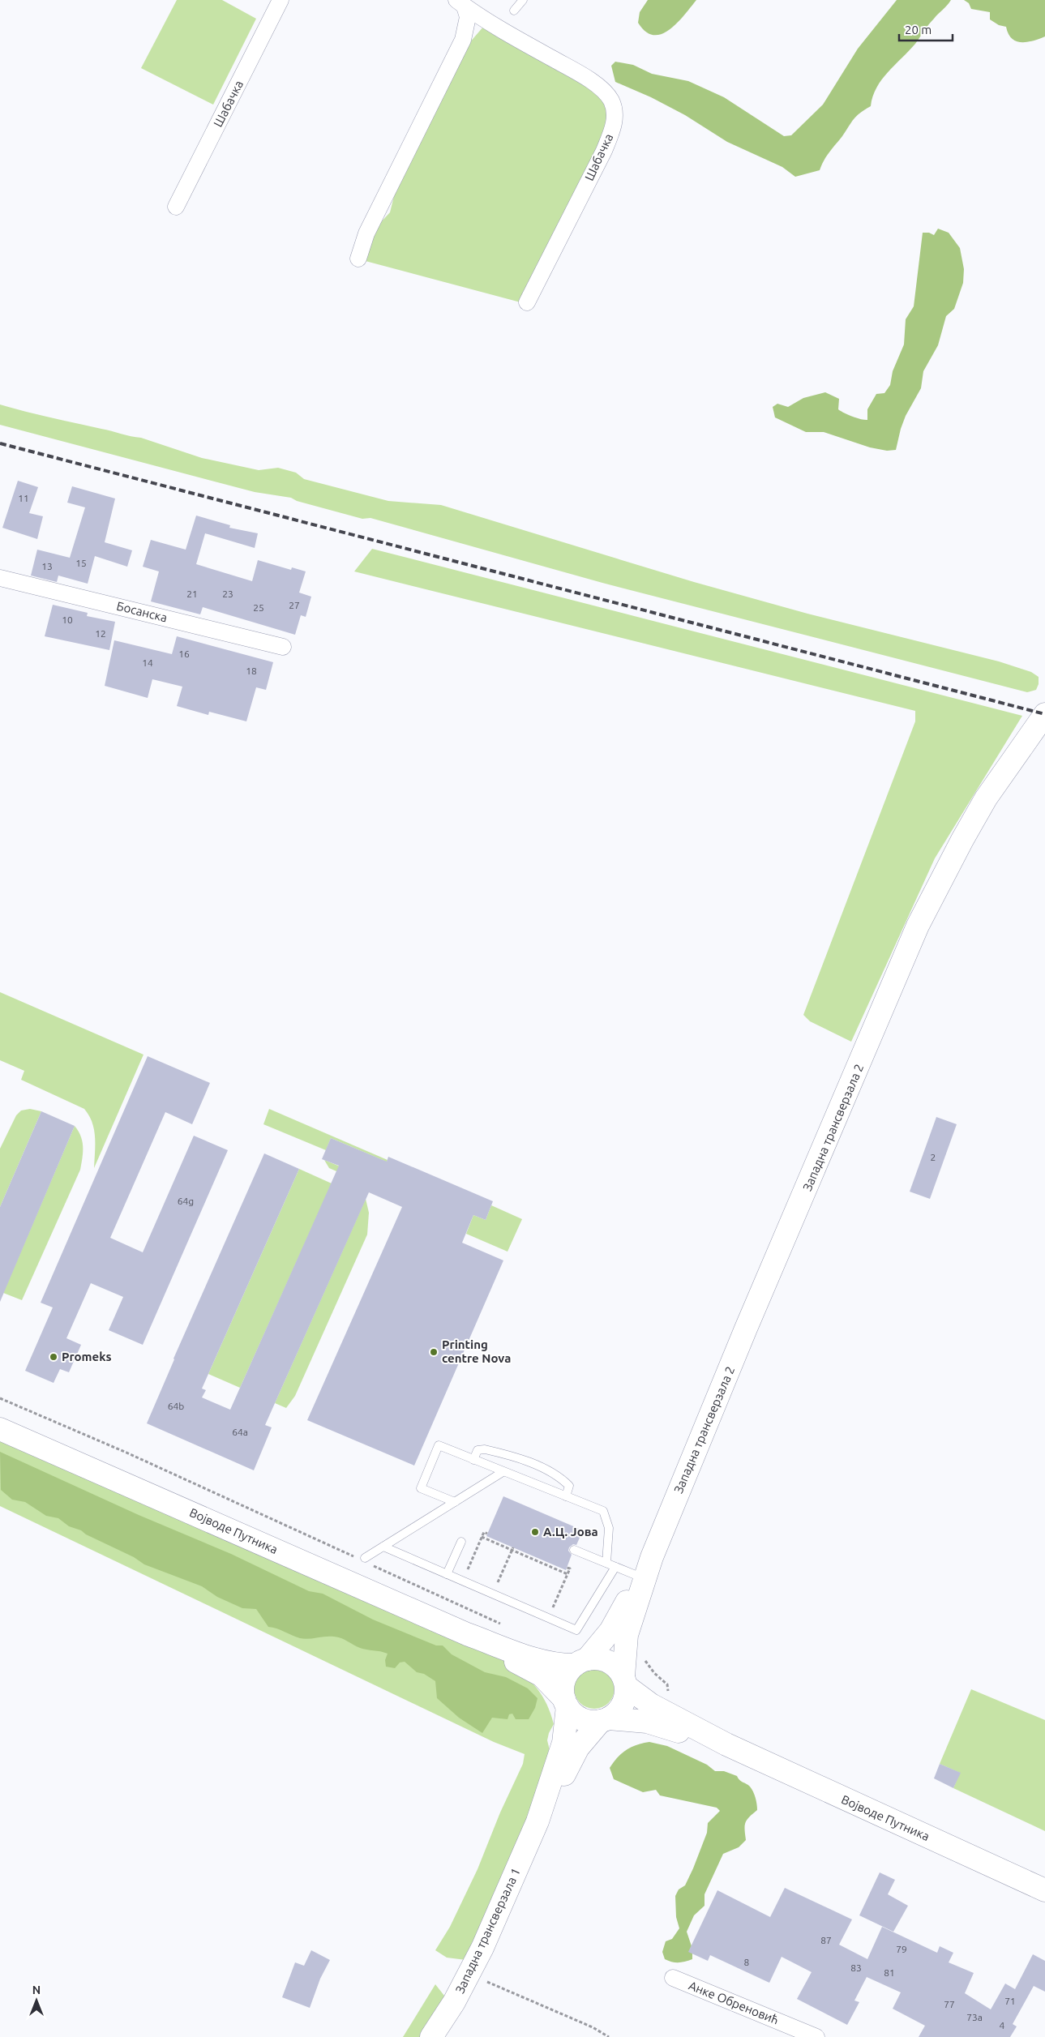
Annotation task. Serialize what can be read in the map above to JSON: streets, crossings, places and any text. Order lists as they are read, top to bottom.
{
  "streets": {
    "main road": ["Западна трансверзала 2", "Војводе Путника", "Западна трансверзала 1"],
    "street": ["Шабачка", "Босанска", "Анке Обреновић"]
  },
  "crossings": [
    ["Западна трансверзала 2", "Војводе Путника"],
    ["Западна трансверзала 2", "Западна трансверзала 1"],
    ["Војводе Путника", "Западна трансверзала 1"]
  ],
  "places": ["Printing centre Nova", "Promeks", "А.Ц. Јова"],
  "house_numbers": [
    "11",
    "15",
    "13",
    "21",
    "23",
    "27",
    "25",
    "10",
    "12",
    "16",
    "14",
    "18",
    "2",
    "64g",
    "64b",
    "64a",
    "87",
    "79",
    "8",
    "83",
    "81",
    "71",
    "77",
    "73a",
    "4"
  ],
  "scale_bar": "20 m",
  "north": "top"
}
